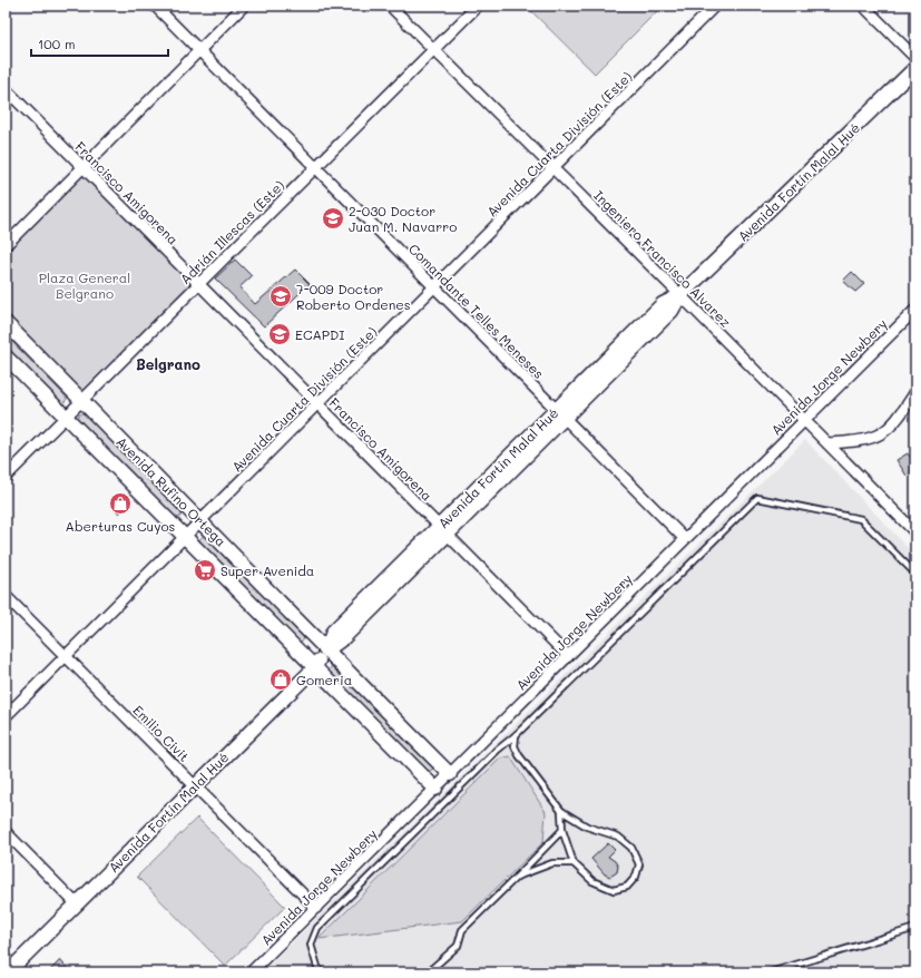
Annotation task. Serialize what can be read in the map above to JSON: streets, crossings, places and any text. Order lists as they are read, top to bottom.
{
  "streets": {
    "street": [
      "Avenida Cuarta División (Este)",
      "Avenida Fortín Malal Hué",
      "Francisco Amigorena",
      "Adrián Illescas (Este)",
      "Ingeniero Francisco Alvarez",
      "Comandante Telles Meneses",
      "Avenida Jorge Newbery",
      "Avenida Rufino Ortega",
      "Emilio Civit"
    ]
  },
  "crossings": [
    ["Avenida Cuarta División (Este)", "Francisco Amigorena"],
    ["Avenida Cuarta División (Este)", "Ingeniero Francisco Alvarez"],
    ["Avenida Cuarta División (Este)", "Comandante Telles Meneses"],
    ["Avenida Cuarta División (Este)", "Avenida Rufino Ortega"],
    ["Avenida Cuarta División (Este)", "Emilio Civit"],
    ["Avenida Fortín Malal Hué", "Francisco Amigorena"],
    ["Avenida Fortín Malal Hué", "Ingeniero Francisco Alvarez"],
    ["Avenida Fortín Malal Hué", "Comandante Telles Meneses"],
    ["Avenida Fortín Malal Hué", "Avenida Rufino Ortega"],
    ["Avenida Fortín Malal Hué", "Emilio Civit"],
    ["Francisco Amigorena", "Adrián Illescas (Este)"],
    ["Francisco Amigorena", "Avenida Jorge Newbery"],
    ["Adrián Illescas (Este)", "Ingeniero Francisco Alvarez"],
    ["Adrián Illescas (Este)", "Comandante Telles Meneses"],
    ["Adrián Illescas (Este)", "Avenida Rufino Ortega"],
    ["Ingeniero Francisco Alvarez", "Avenida Jorge Newbery"],
    ["Comandante Telles Meneses", "Avenida Jorge Newbery"],
    ["Avenida Jorge Newbery", "Avenida Rufino Ortega"],
    ["Avenida Jorge Newbery", "Emilio Civit"]
  ],
  "districts": ["Belgrano"],
  "parks": ["Plaza General Belgrano"],
  "places": {
    "school or university": ["2-030 Doctor Juan M. Navarro", "7-009 Doctor Roberto Ordenes", "ECAPDI"],
    "shop": ["Aberturas Cuyos", "Gomeria"],
    "supermarket": ["Super Avenida"]
  },
  "scale_bar": "100 m"
}
